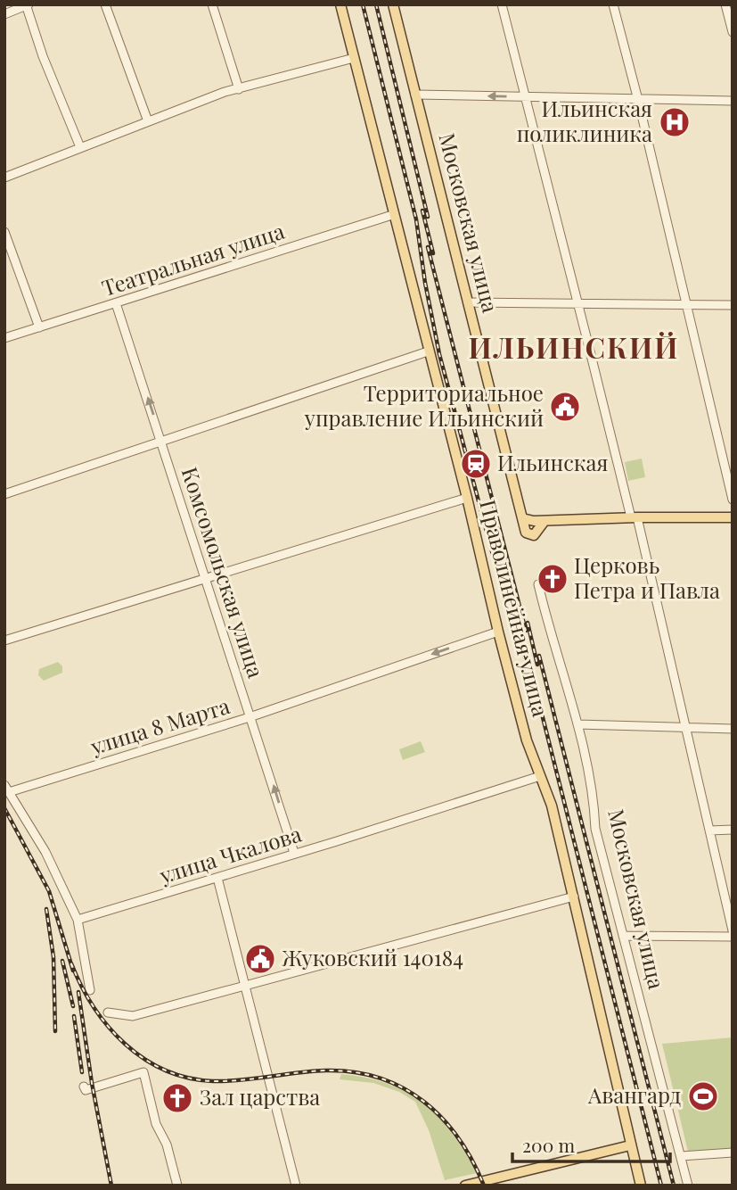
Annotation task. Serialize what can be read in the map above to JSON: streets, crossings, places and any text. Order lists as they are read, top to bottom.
{
  "streets": {
    "main road": ["Московская улица", "Праволинейная улица"],
    "street": [
      "Театральная улица",
      "Комсомольская улица",
      "улица 8 Марта",
      "улица Чкалова"
    ]
  },
  "crossings": [
    ["Театральная улица", "Комсомольская улица"],
    ["Театральная улица", "Праволинейная улица"],
    ["Комсомольская улица", "улица 8 Марта"],
    ["Комсомольская улица", "улица Чкалова"],
    ["Праволинейная улица", "улица 8 Марта"],
    ["Праволинейная улица", "улица Чкалова"]
  ],
  "one_way": ["Комсомольская улица", "улица 8 Марта"],
  "districts": ["ИЛЬИНСКИЙ"],
  "places": {
    "hospital": ["Ильинская поликлиника"],
    "public building": ["Территориальное управление Ильинский", "Жуковский 140184"],
    "station": ["Ильинская"],
    "church": ["Церковь Петра и Павла", "Зал царства"],
    "sports": ["Авангард"]
  },
  "scale_bar": "200 m"
}
